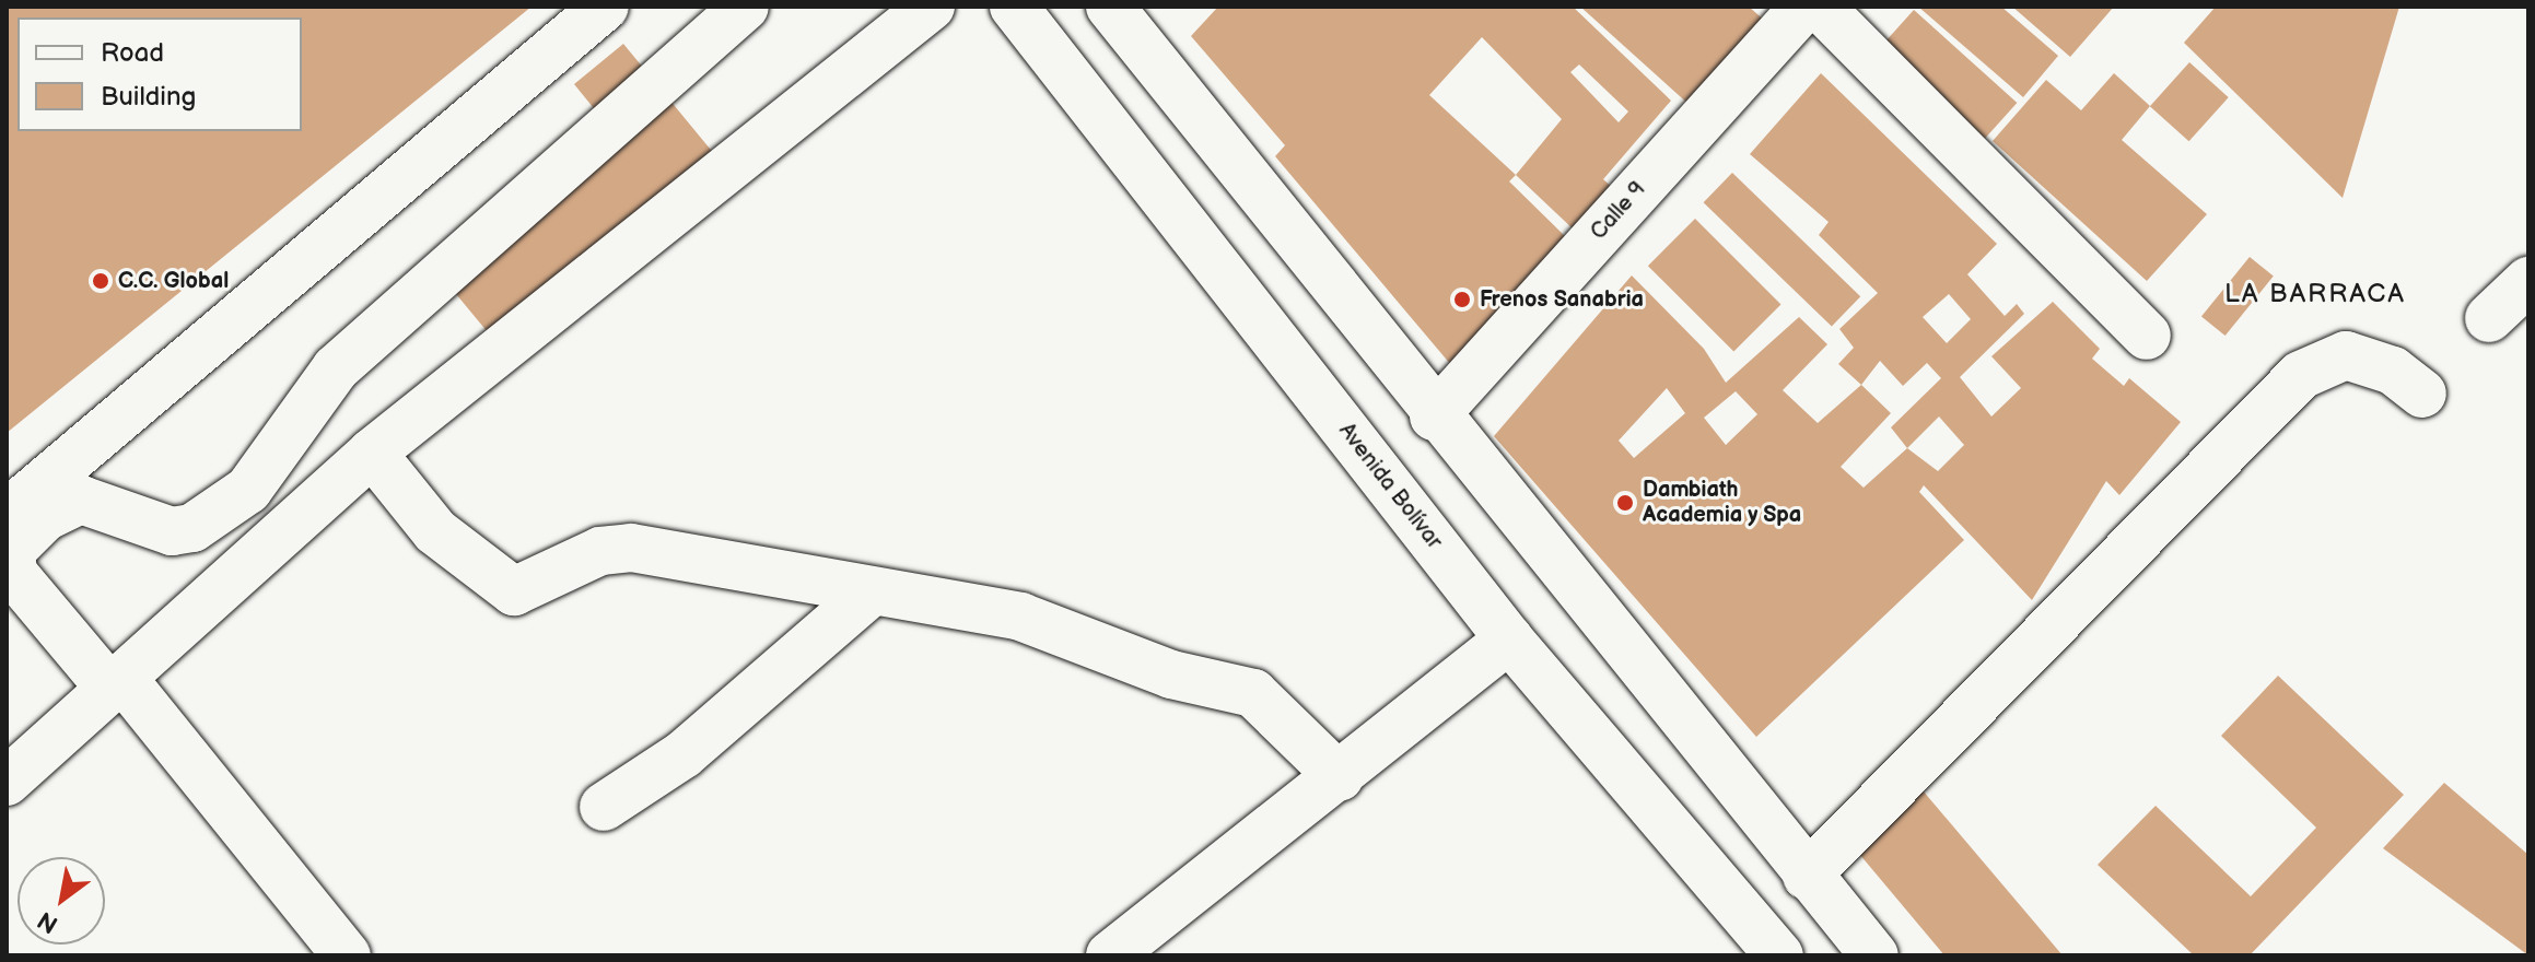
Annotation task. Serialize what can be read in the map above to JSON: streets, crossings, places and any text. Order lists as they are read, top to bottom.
{
  "streets": {
    "street": ["Calle 9", "Avenida Bolívar"]
  },
  "districts": ["LA BARRACA"],
  "places": ["C.C. Global", "Frenos Sanabria", "Dambiath Academia y Spa"],
  "legend": ["Road", "Building"],
  "north": "bottom left"
}
